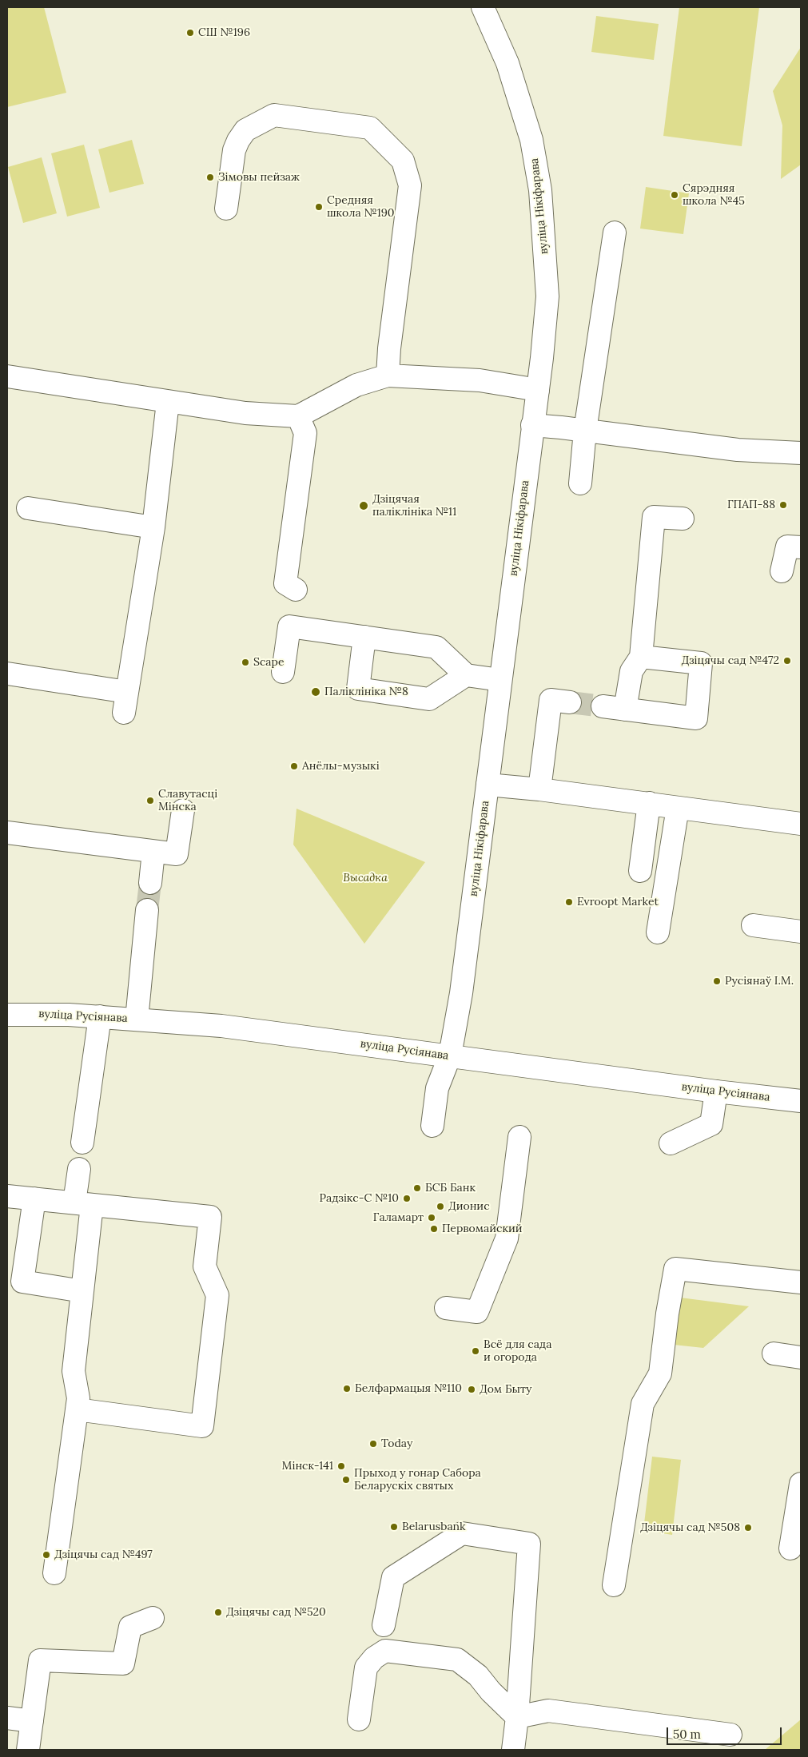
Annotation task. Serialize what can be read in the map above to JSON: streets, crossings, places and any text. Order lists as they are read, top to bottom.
{
  "streets": {
    "main road": ["вуліца Нікіфарава", "вуліца Русіянава"]
  },
  "crossings": [
    ["вуліца Нікіфарава", "вуліца Русіянава"]
  ],
  "parks": ["Высадка"],
  "places": [
    "СШ №196",
    "Зімовы пейзаж",
    "Сярэдняя школа №45",
    "Средняя школа №190",
    "ГПАП-88",
    "Дзіцячая паліклініка №11",
    "Дзіцячы сад №472",
    "Scape",
    "Паліклініка №8",
    "Анёлы-музыкі",
    "Славутасці Мінска",
    "Evroopt Market",
    "Русіянаў І.М.",
    "БСБ Банк",
    "Радзікс-С №10",
    "Дионис",
    "Галамарт",
    "Первомайский",
    "Всё для сада и огорода",
    "Белфармацыя №110",
    "Дом Быту",
    "Today",
    "Мінск-141",
    "Прыход у гонар Сабора Беларускіх святых",
    "Belarusbank",
    "Дзіцячы сад №508",
    "Дзіцячы сад №497",
    "Дзіцячы сад №520"
  ],
  "scale_bar": "50 m"
}
